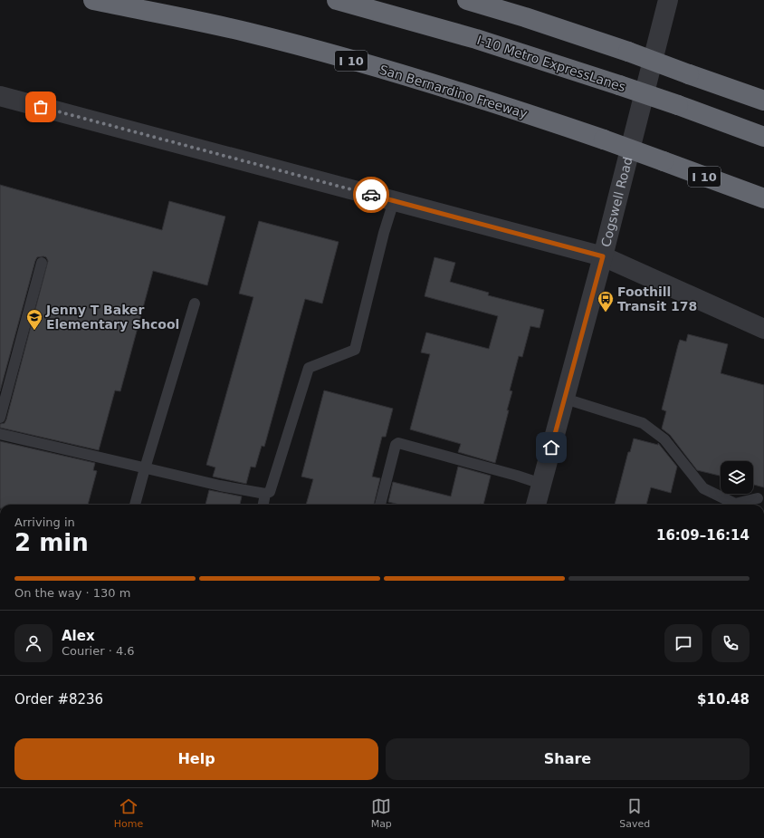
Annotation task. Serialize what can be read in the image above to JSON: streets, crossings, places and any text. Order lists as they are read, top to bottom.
{
  "streets": {
    "highway": ["I 10", "I-10 Metro ExpressLanes", "San Bernardino Freeway"],
    "street": ["Cogswell Road"]
  },
  "places": {
    "bus stop": ["Foothill Transit 178"],
    "school or university": ["Jenny T Baker Elementary Shcool"]
  },
  "page": {
    "heading": ["2 min", "Arriving in", "16:09–16:14"],
    "panel": [
      "Alex",
      "Courier · 4.6",
      "Order #8236",
      "$10.48"
    ],
    "bar": "On the way · 130 m",
    "buttons": ["Help", "Share"],
    "tabs": ["Home", "Map", "Saved"]
  }
}
